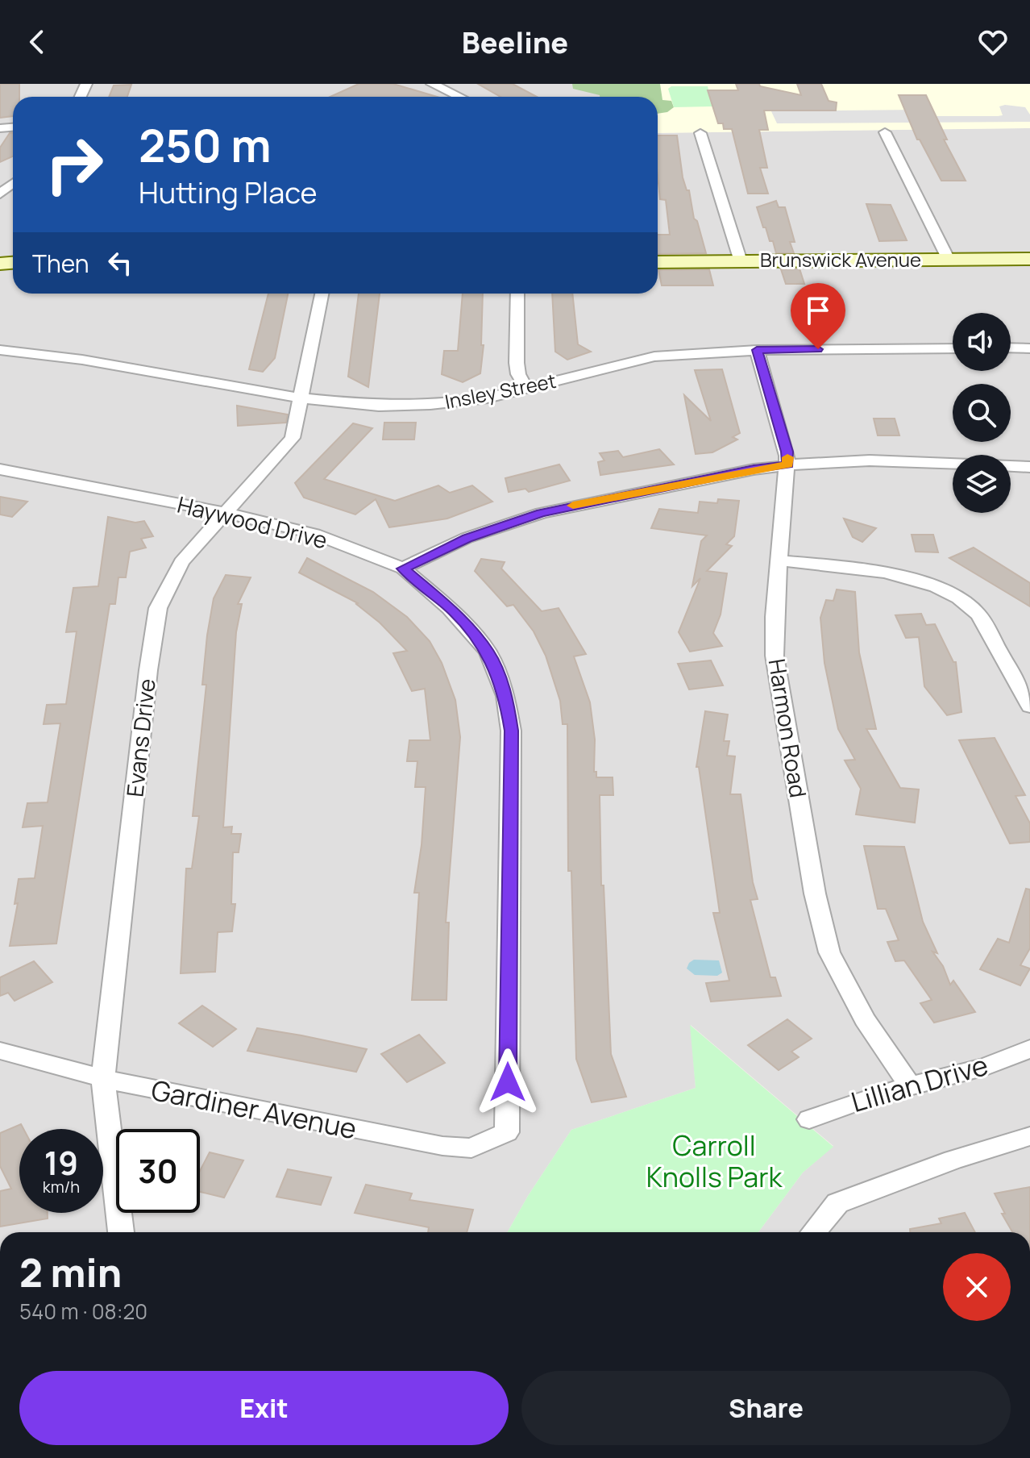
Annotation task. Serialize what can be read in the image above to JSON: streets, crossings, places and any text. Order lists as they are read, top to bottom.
{
  "streets": {
    "street": [
      "Brunswick Avenue",
      "Insley Street",
      "Haywood Drive",
      "Harmon Road",
      "Evans Drive",
      "Lillian Drive",
      "Gardiner Avenue"
    ]
  },
  "crossings": [
    ["Insley Street", "Harmon Road"],
    ["Insley Street", "Evans Drive"],
    ["Haywood Drive", "Evans Drive"],
    ["Haywood Drive", "Gardiner Avenue"],
    ["Harmon Road", "Lillian Drive"],
    ["Evans Drive", "Gardiner Avenue"]
  ],
  "parks": ["Carroll Knolls Park"],
  "page": {
    "header": "Beeline",
    "turn": ["250 m", "Hutting Place"],
    "then": "Then",
    "speed": "19 km/h",
    "limit": "30",
    "heading": ["2 min", "540 m · 08:20"],
    "buttons": ["Exit", "Share"]
  }
}
